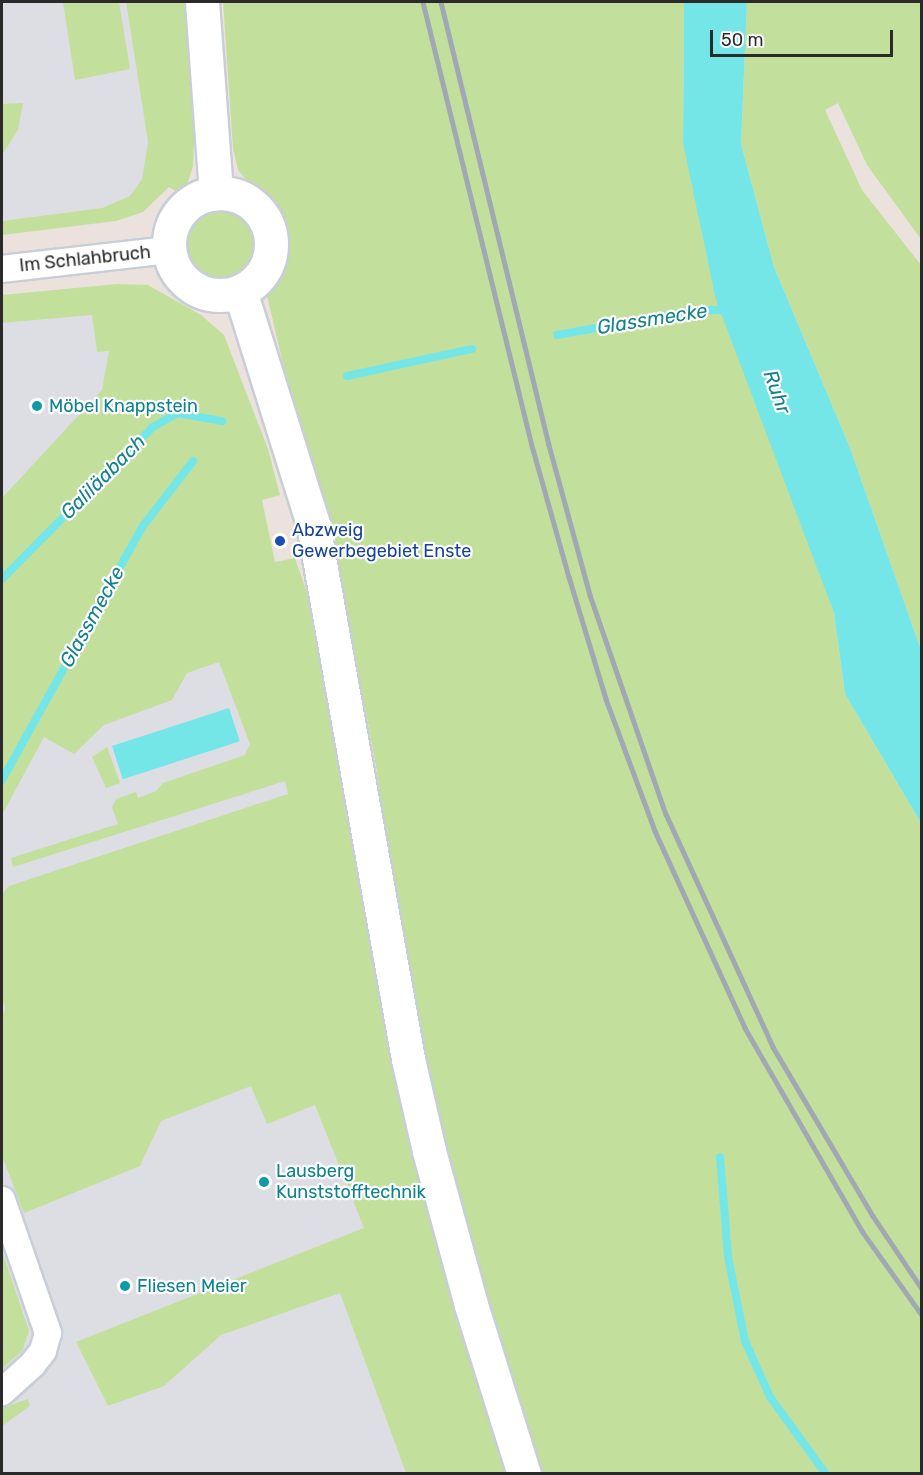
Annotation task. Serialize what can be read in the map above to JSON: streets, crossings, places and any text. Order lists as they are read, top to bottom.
{
  "streets": {
    "street": ["Im Schlahbruch"]
  },
  "water": ["Glassmecke", "Ruhr", "Galiläabach"],
  "places": [
    "Möbel Knappstein",
    "Abzweig Gewerbegebiet Enste",
    "Lausberg Kunststofftechnik",
    "Fliesen Meier"
  ],
  "scale_bar": "50 m"
}
